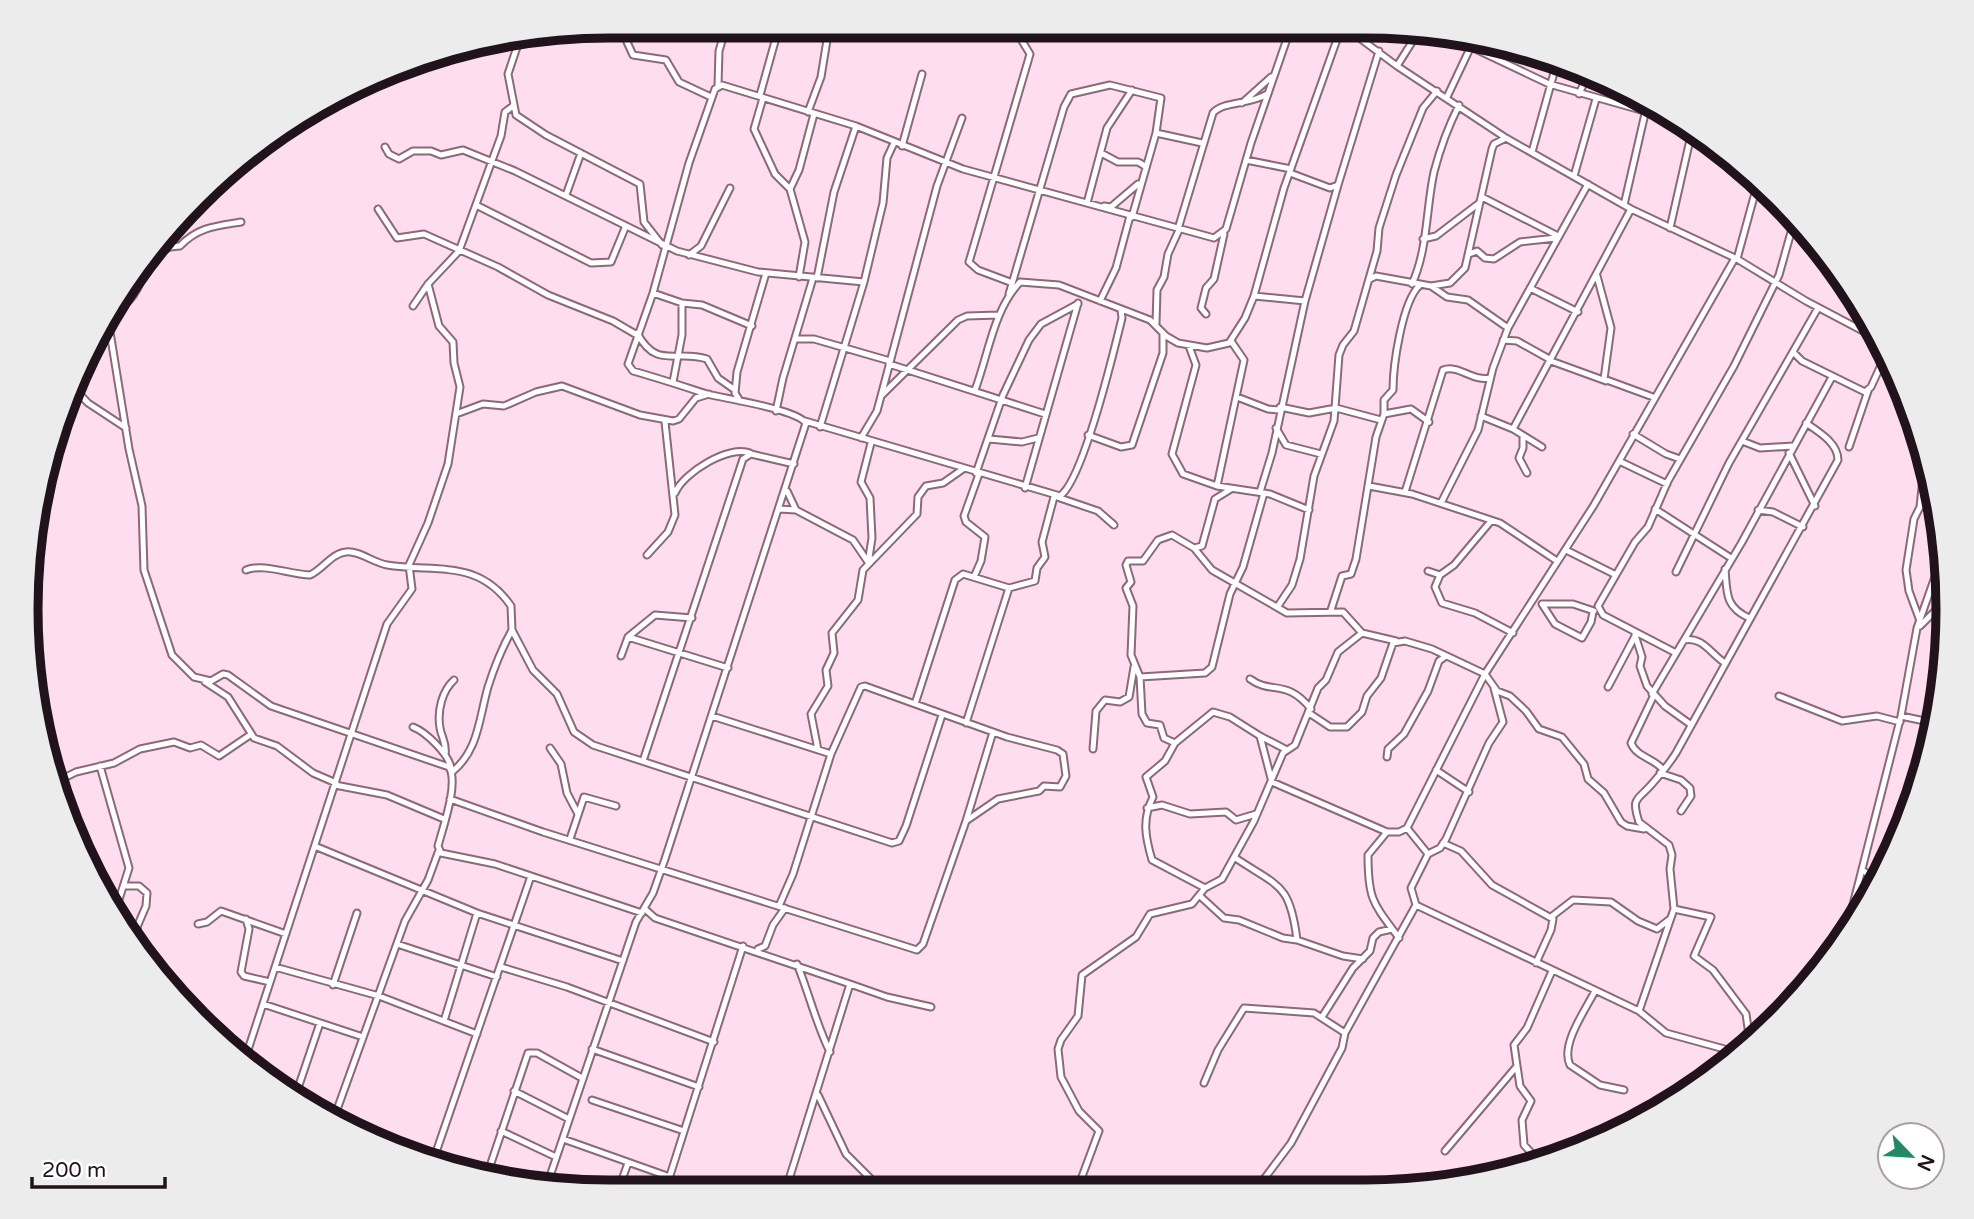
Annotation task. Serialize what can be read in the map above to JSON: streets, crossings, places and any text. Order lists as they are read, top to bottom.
{
  "scale_bar": "200 m",
  "north": "bottom right"
}
